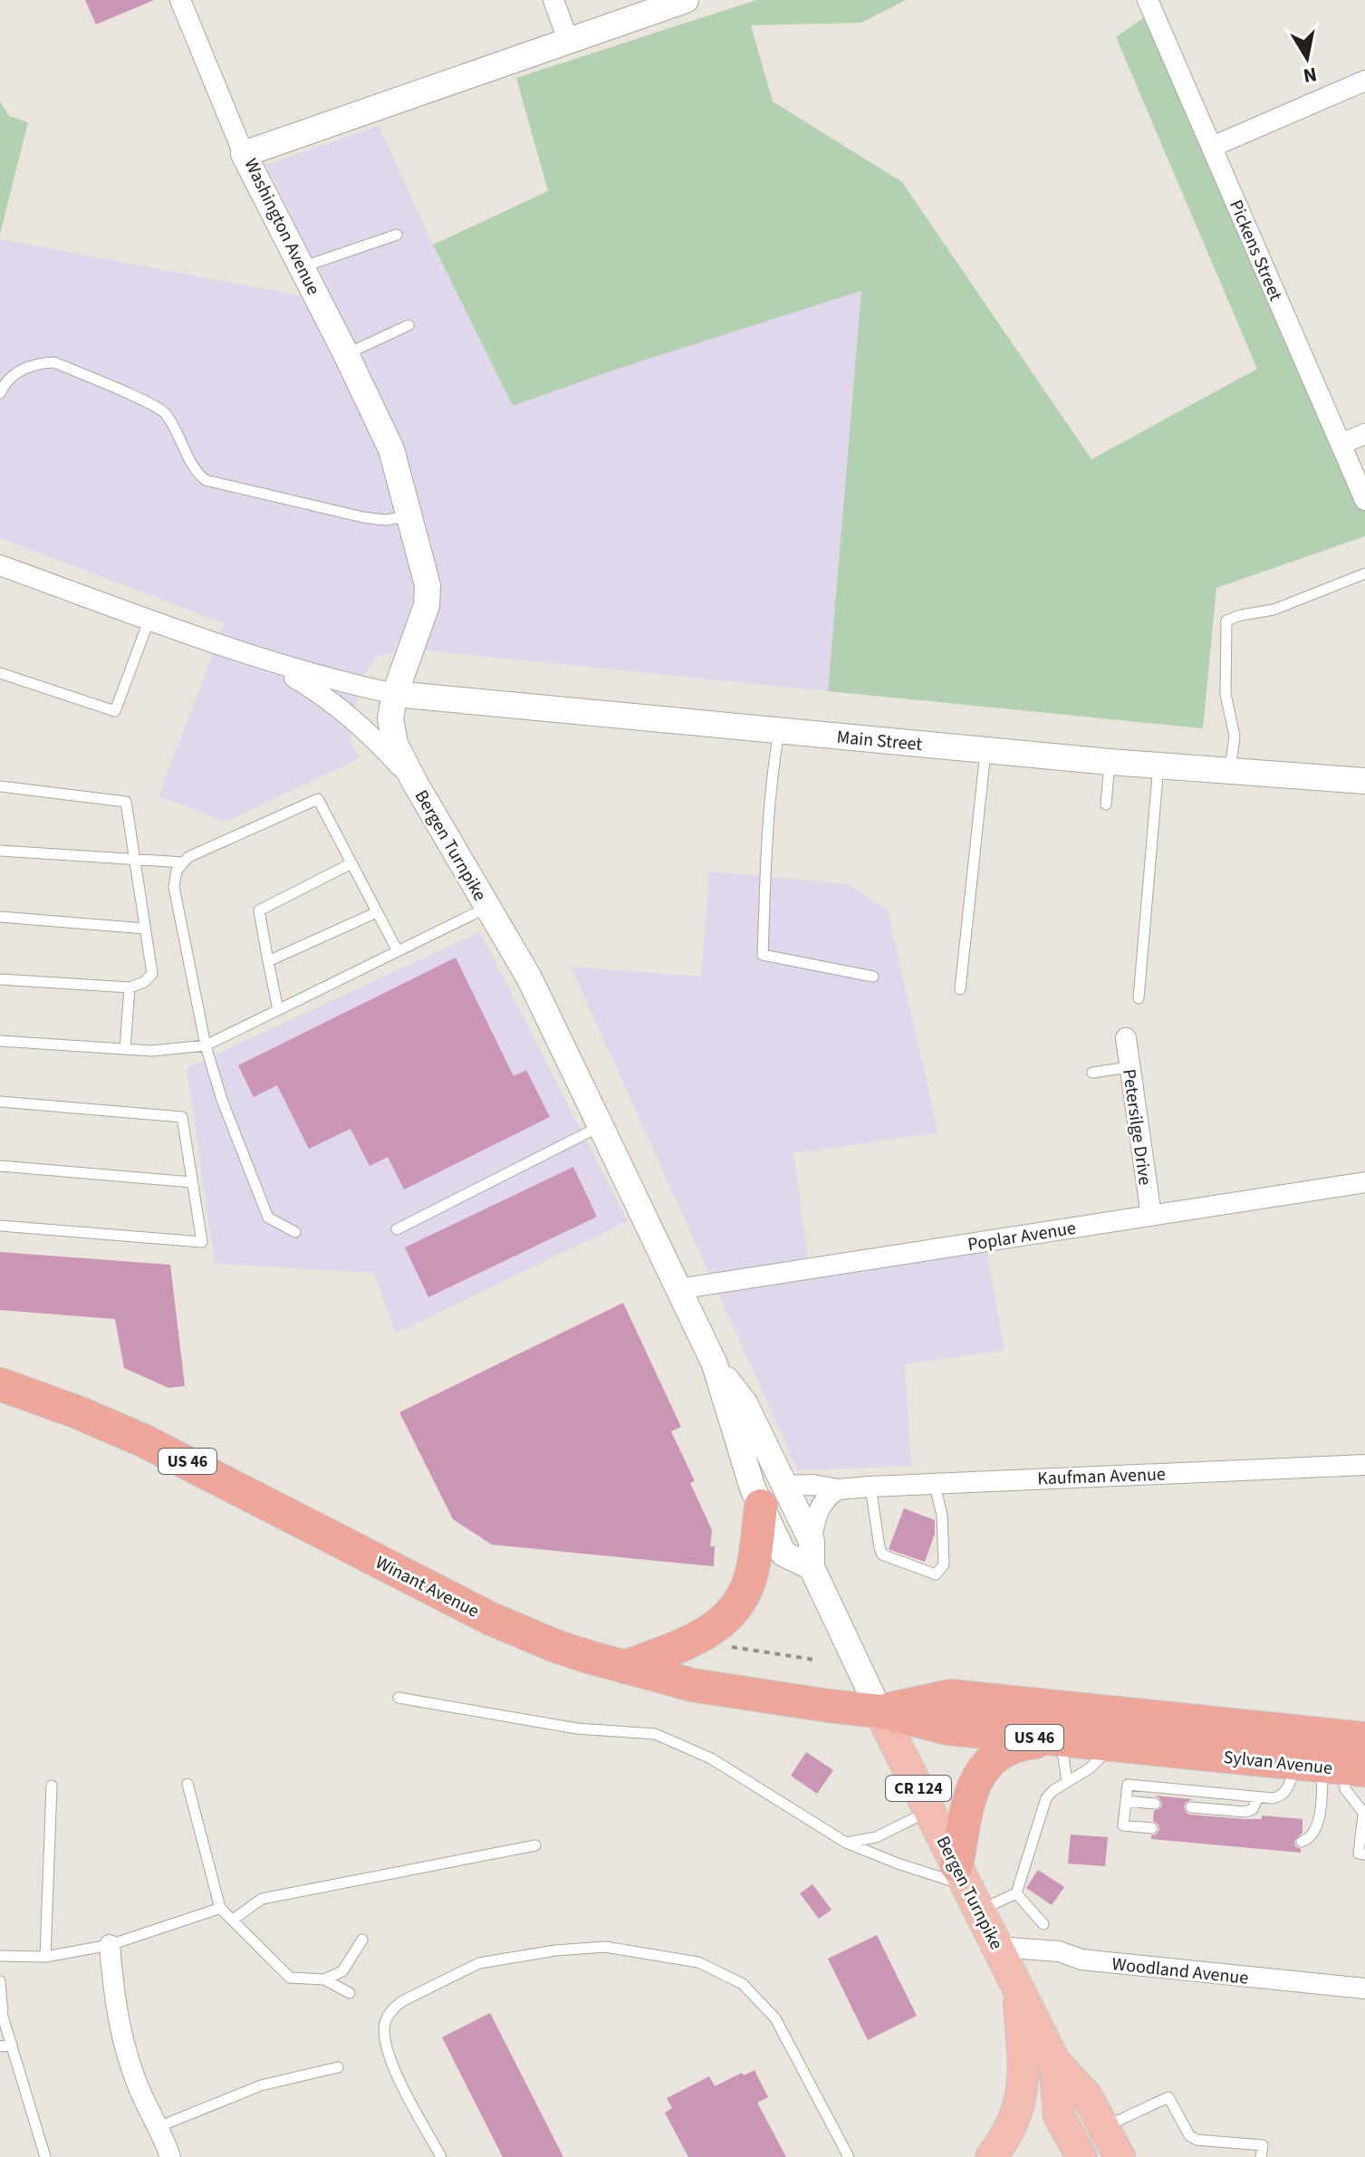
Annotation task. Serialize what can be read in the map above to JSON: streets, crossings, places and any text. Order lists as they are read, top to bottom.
{
  "streets": {
    "highway": ["US 46", "Winant Avenue", "Sylvan Avenue"],
    "main road": ["Bergen Turnpike", "CR 124"],
    "street": [
      "Washington Avenue",
      "Pickens Street",
      "Main Street",
      "Petersilge Drive",
      "Poplar Avenue",
      "Kaufman Avenue",
      "Woodland Avenue"
    ]
  },
  "crossings": [
    ["Washington Avenue", "Main Street"],
    ["Washington Avenue", "Bergen Turnpike"],
    ["Main Street", "Bergen Turnpike"],
    ["Bergen Turnpike", "Poplar Avenue"],
    ["Bergen Turnpike", "US 46"],
    ["Bergen Turnpike", "Kaufman Avenue"],
    ["Bergen Turnpike", "Winant Avenue"],
    ["Bergen Turnpike", "Sylvan Avenue"],
    ["Bergen Turnpike", "Woodland Avenue"],
    ["Petersilge Drive", "Poplar Avenue"],
    ["US 46", "Winant Avenue"],
    ["US 46", "Sylvan Avenue"],
    ["Winant Avenue", "Sylvan Avenue"]
  ],
  "north": "bottom"
}
